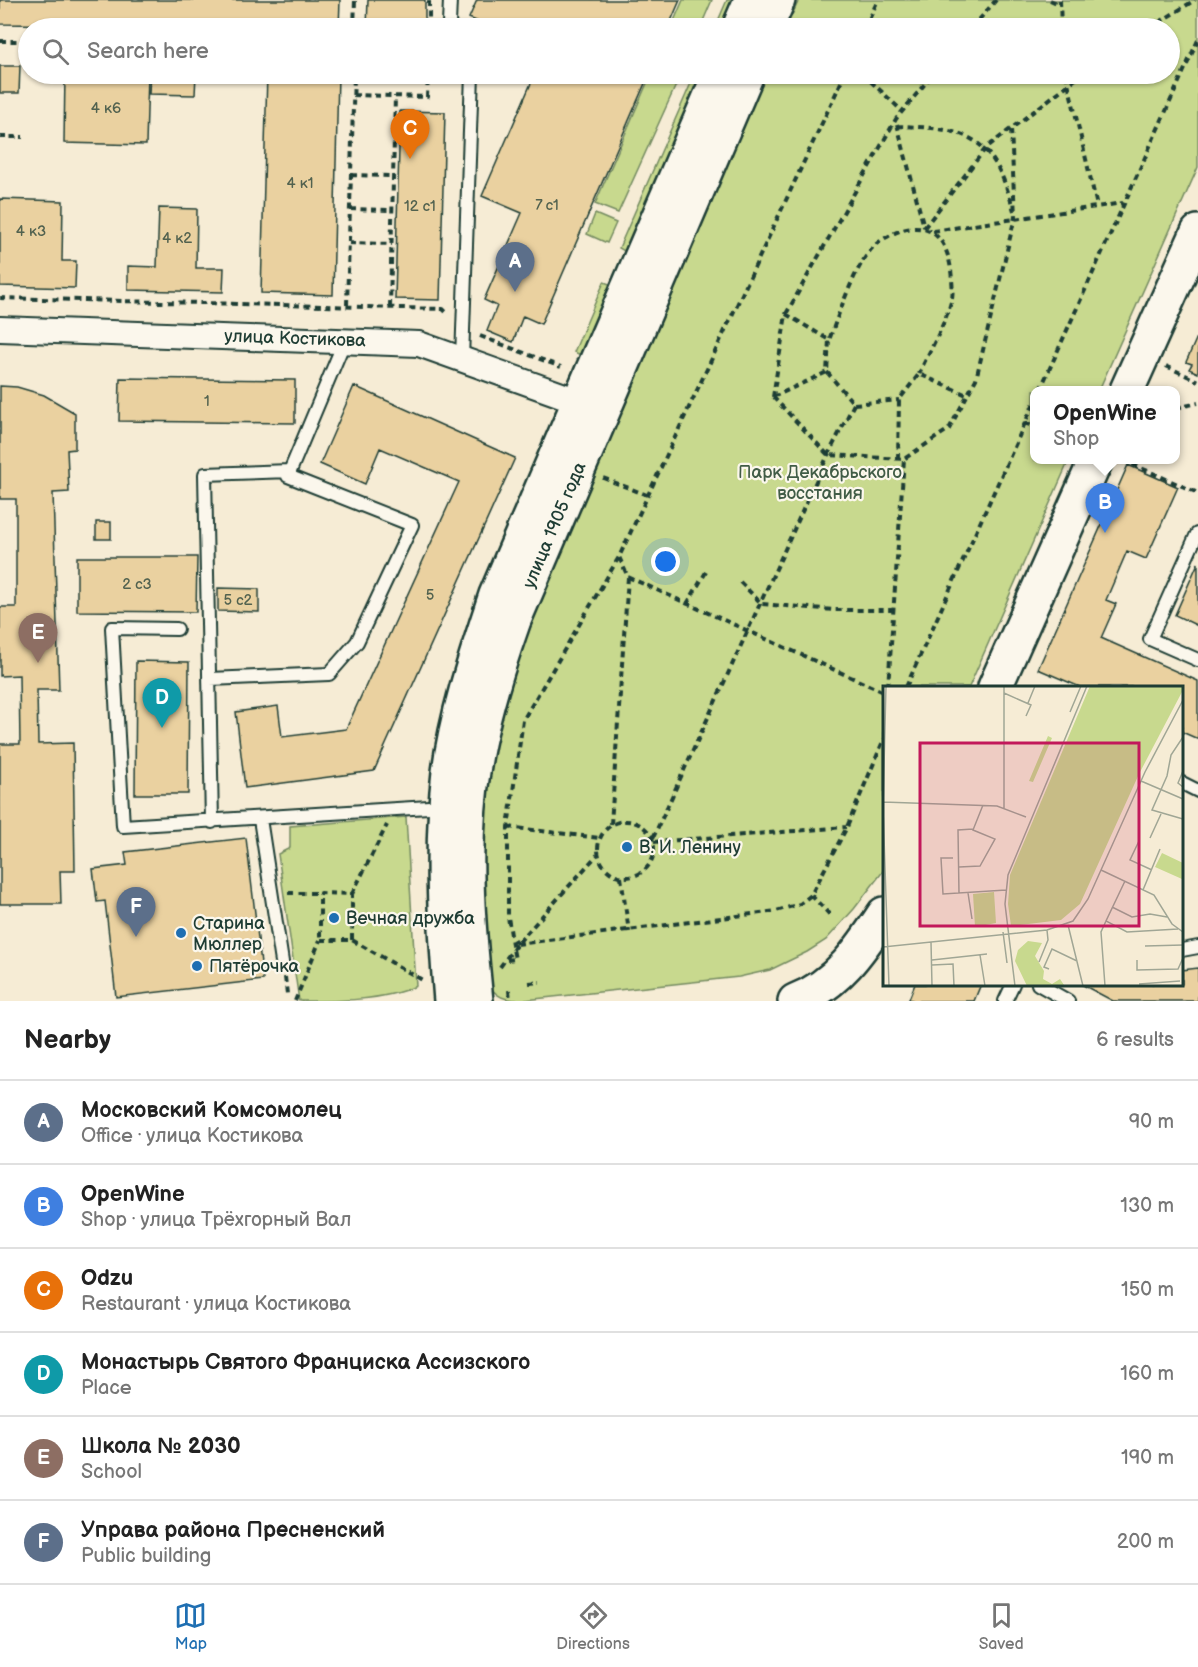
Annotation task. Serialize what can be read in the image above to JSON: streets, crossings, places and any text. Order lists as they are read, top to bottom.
{
  "streets": {
    "main road": ["улица 1905 года"],
    "street": ["улица Костикова"]
  },
  "crossings": [
    ["улица Костикова", "улица 1905 года"]
  ],
  "parks": ["Парк Декабрьского восстания"],
  "places": [
    "В. И. Ленину",
    "Вечная дружба",
    "Старина Мюллер",
    "Пятёрочка"
  ],
  "house_numbers": [
    "4 к6",
    "4 к1",
    "7 с1",
    "12 с1",
    "4 к3",
    "4 к2",
    "1",
    "2 с3",
    "5",
    "5 с2"
  ],
  "page": {
    "search": "Search here",
    "pins": [
      "C",
      "A",
      "B",
      "E",
      "D",
      "F"
    ],
    "popup": ["OpenWine", "Shop"],
    "heading": ["Nearby", "6 results"],
    "list": [
      {
        "mark": "A",
        "name": "Московский Комсомолец",
        "note": "Office · улица Костикова",
        "value": "90 m"
      },
      {
        "mark": "B",
        "name": "OpenWine",
        "note": "Shop · улица Трёхгорный Вал",
        "value": "130 m"
      },
      {
        "mark": "C",
        "name": "Odzu",
        "note": "Restaurant · улица Костикова",
        "value": "150 m"
      },
      {
        "mark": "D",
        "name": "Монастырь Святого Франциска Ассизского",
        "note": "Place",
        "value": "160 m"
      },
      {
        "mark": "E",
        "name": "Школа № 2030",
        "note": "School",
        "value": "190 m"
      },
      {
        "mark": "F",
        "name": "Управа района Пресненский",
        "note": "Public building",
        "value": "200 m"
      }
    ],
    "nav": ["Map", "Directions", "Saved"]
  }
}
